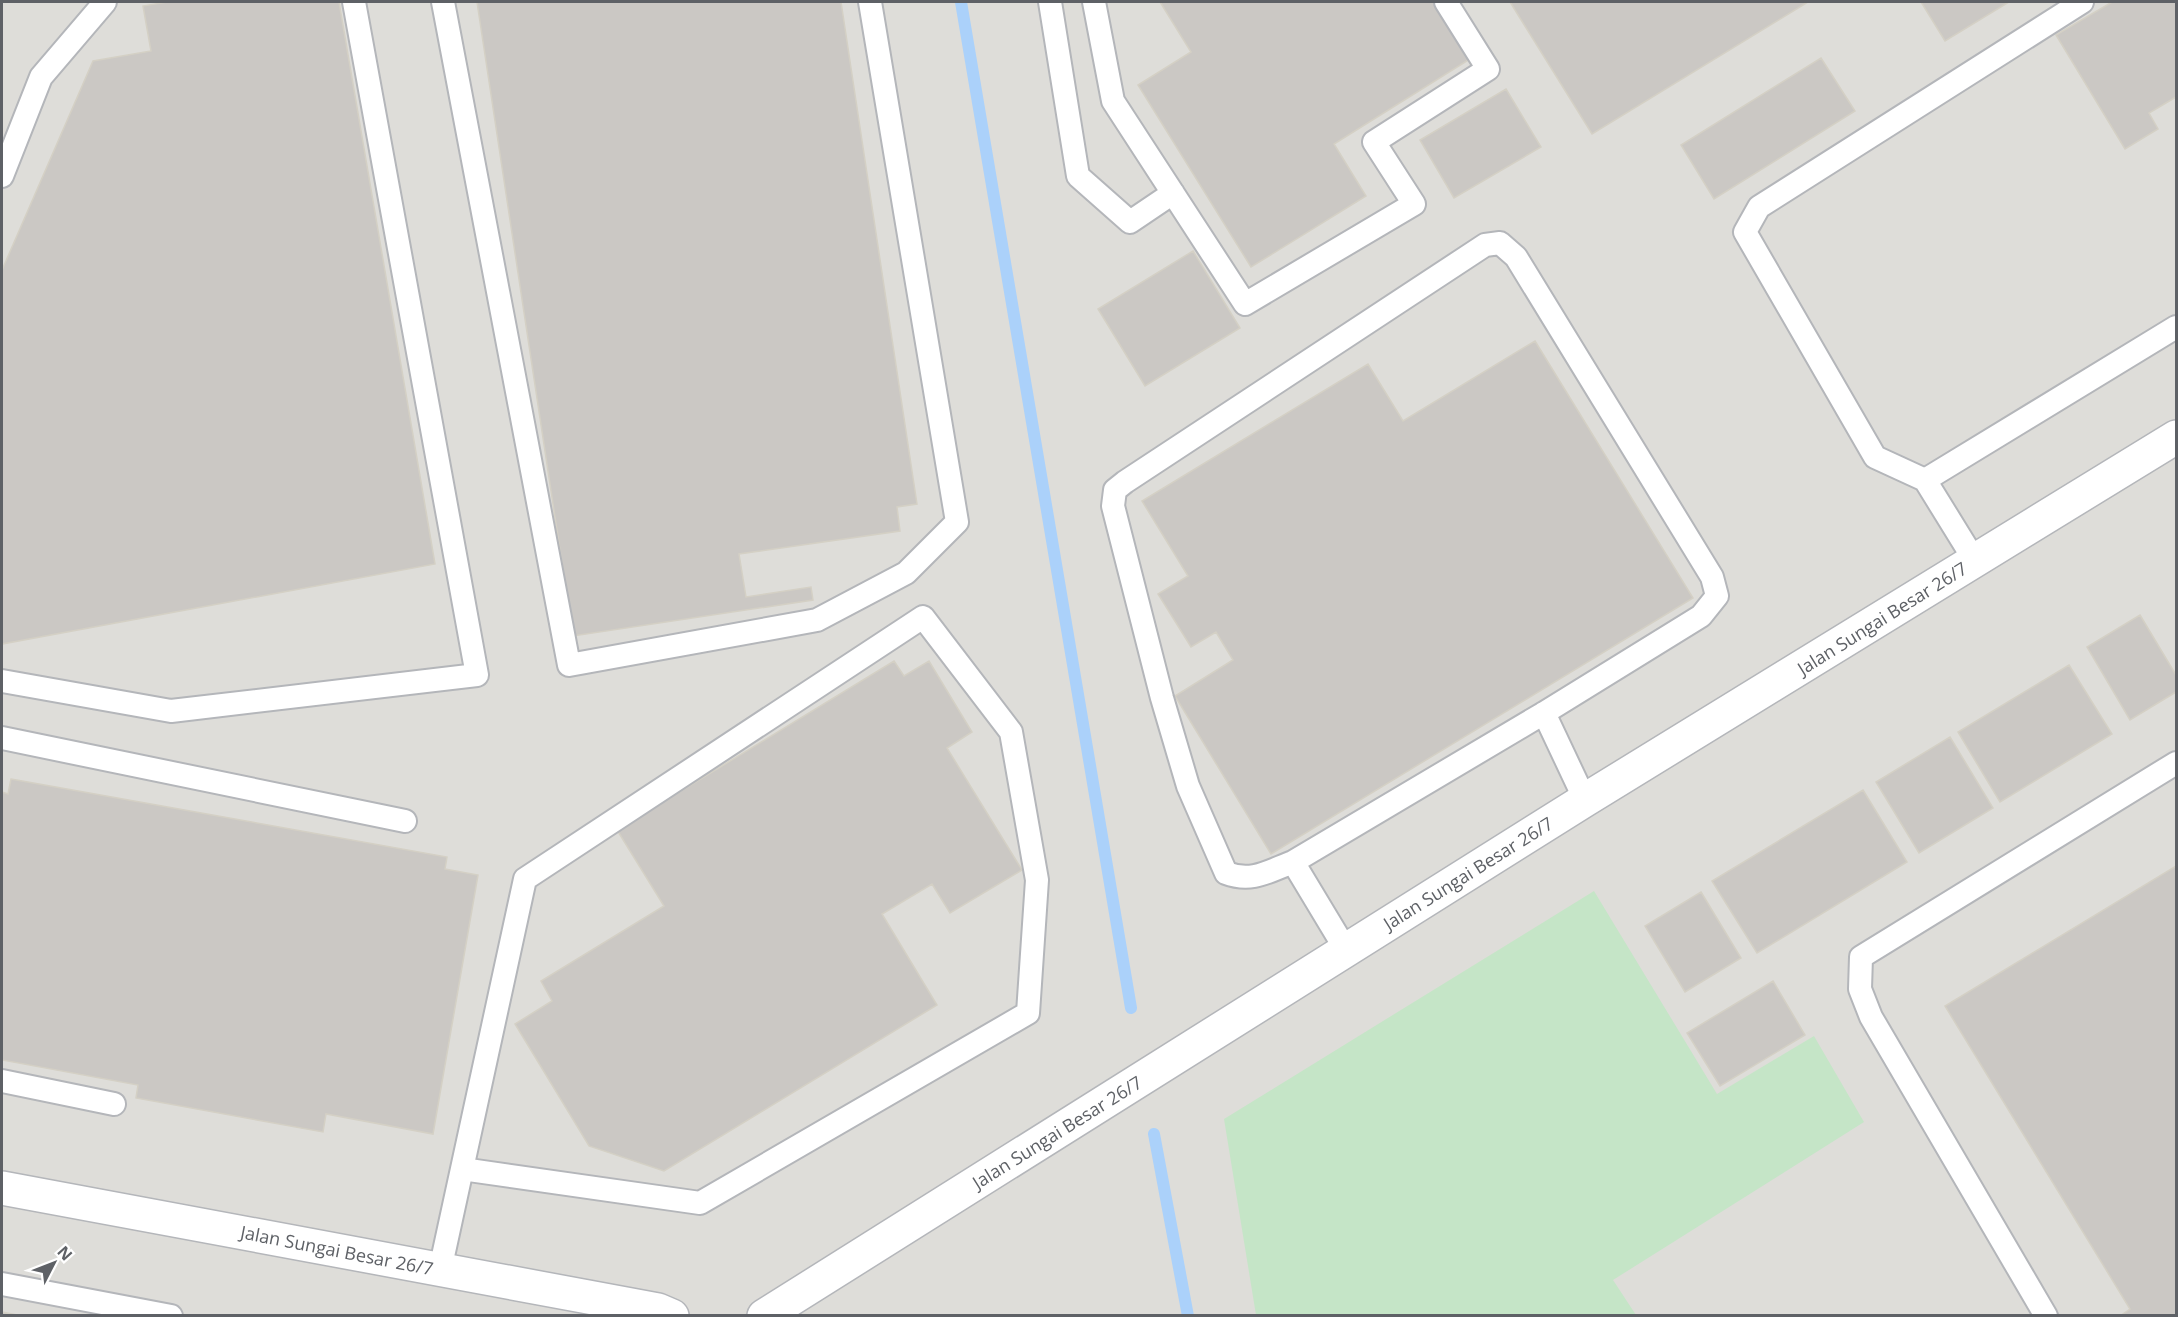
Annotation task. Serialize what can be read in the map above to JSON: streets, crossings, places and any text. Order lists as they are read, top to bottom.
{
  "streets": {
    "street": ["Jalan Sungai Besar 26/7"]
  },
  "north": "top right"
}
